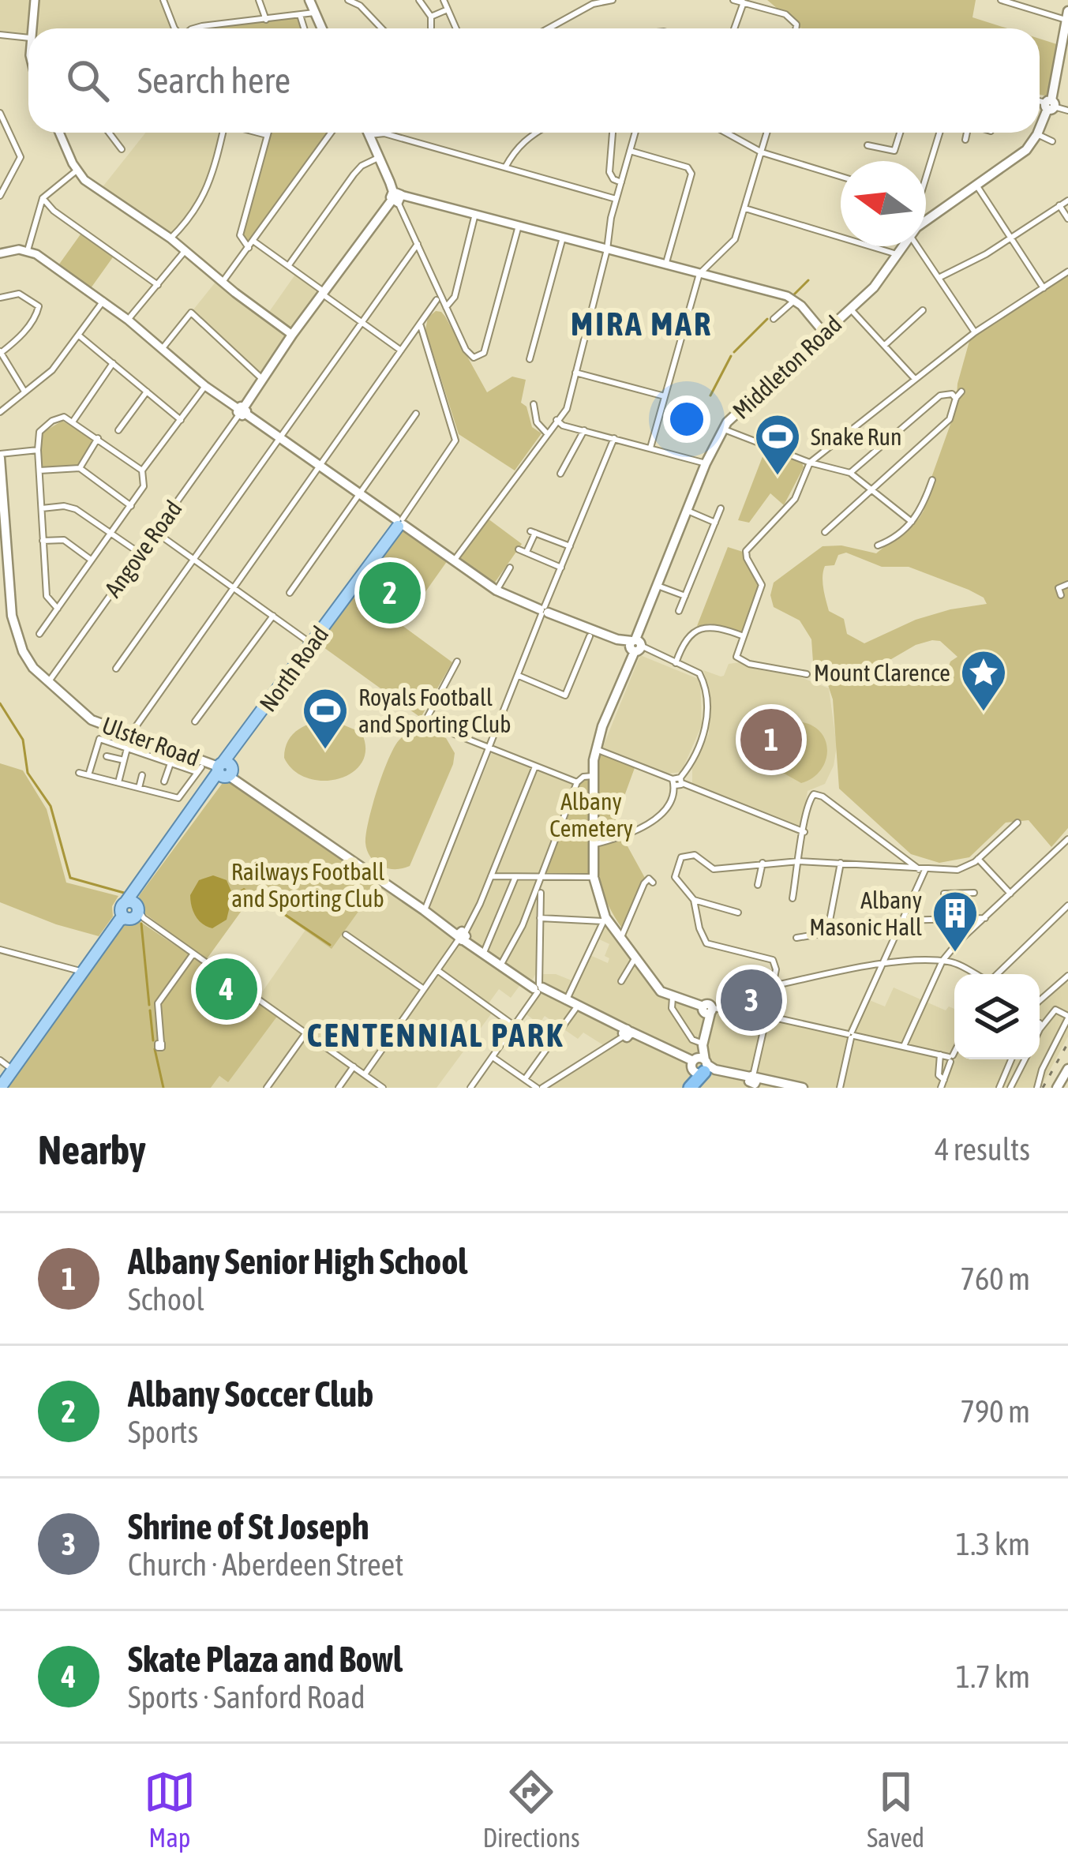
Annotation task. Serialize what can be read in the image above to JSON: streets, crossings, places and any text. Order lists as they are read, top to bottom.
{
  "streets": {
    "main road": [
      "Middleton Road",
      "Angove Road",
      "North Road",
      "Ulster Road"
    ]
  },
  "crossings": [
    ["Angove Road", "Ulster Road"],
    ["North Road", "Ulster Road"]
  ],
  "districts": ["MIRA MAR", "CENTENNIAL PARK"],
  "parks": ["Albany Cemetery", "Railways Football and Sporting Club"],
  "places": {
    "sports": ["Snake Run", "Royals Football and Sporting Club"],
    "place": ["Mount Clarence"],
    "building": ["Albany Masonic Hall"]
  },
  "north": "left",
  "page": {
    "search": "Search here",
    "pins": [
      "2",
      "1",
      "4",
      "3"
    ],
    "heading": ["Nearby", "4 results"],
    "list": [
      {
        "mark": "1",
        "name": "Albany Senior High School",
        "note": "School",
        "value": "760 m"
      },
      {
        "mark": "2",
        "name": "Albany Soccer Club",
        "note": "Sports",
        "value": "790 m"
      },
      {
        "mark": "3",
        "name": "Shrine of St Joseph",
        "note": "Church · Aberdeen Street",
        "value": "1.3 km"
      },
      {
        "mark": "4",
        "name": "Skate Plaza and Bowl",
        "note": "Sports · Sanford Road",
        "value": "1.7 km"
      }
    ],
    "nav": ["Map", "Directions", "Saved"]
  }
}
